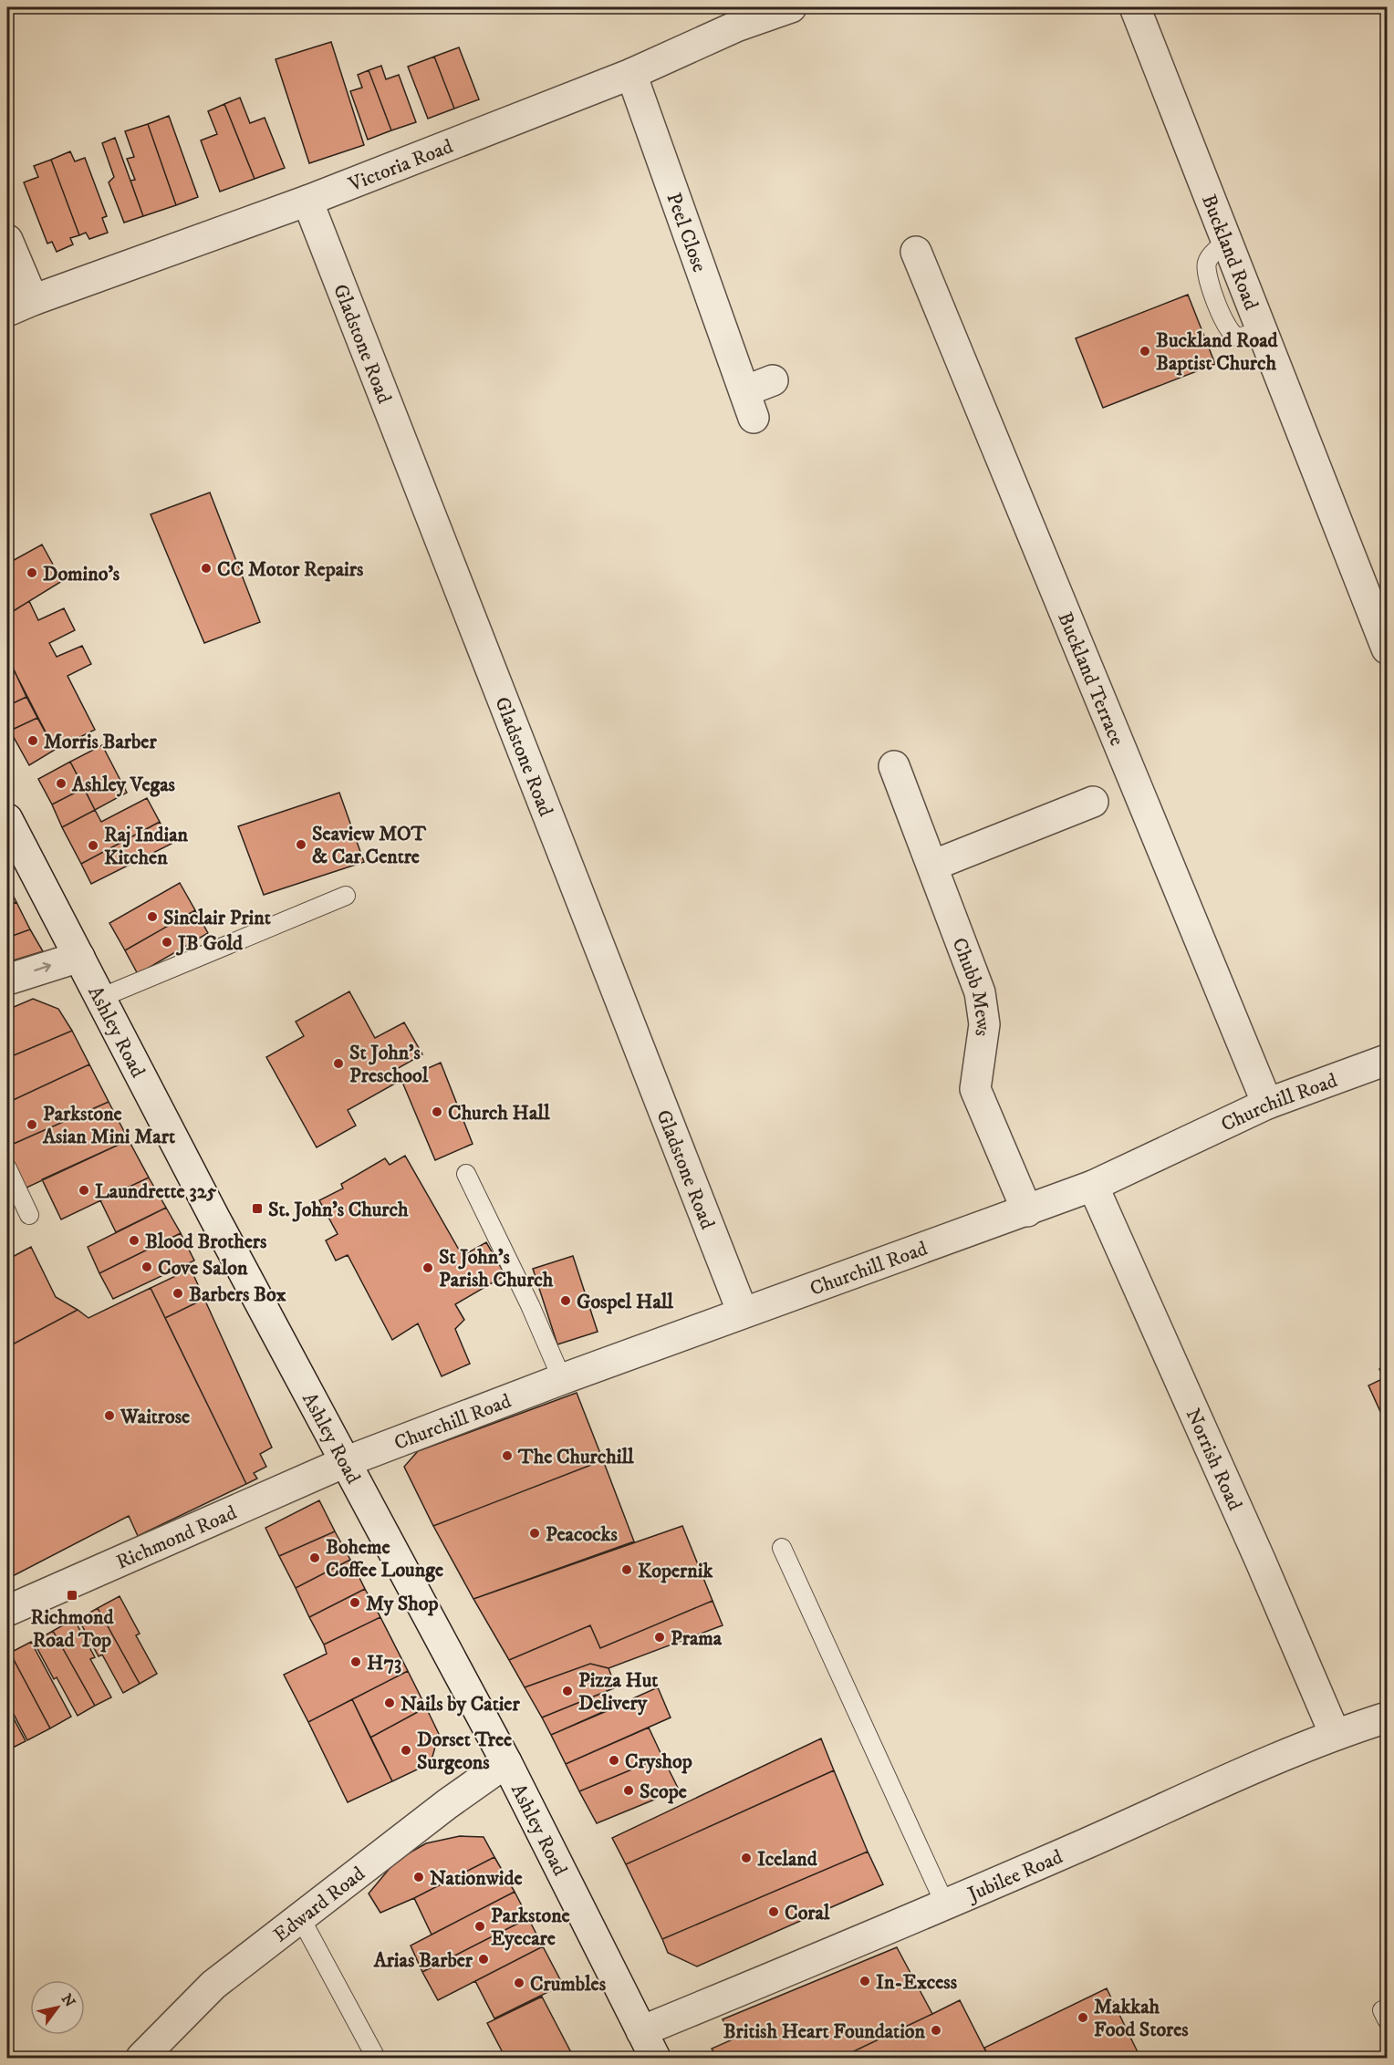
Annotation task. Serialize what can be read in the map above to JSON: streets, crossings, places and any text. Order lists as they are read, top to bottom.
{
  "streets": {
    "street": [
      "Victoria Road",
      "Peel Close",
      "Buckland Road",
      "Gladstone Road",
      "Buckland Terrace",
      "Chubb Mews",
      "Ashley Road",
      "Churchill Road",
      "Norrish Road",
      "Richmond Road",
      "Jubilee Road",
      "Edward Road"
    ]
  },
  "crossings": [
    ["Victoria Road", "Peel Close"],
    ["Victoria Road", "Gladstone Road"],
    ["Gladstone Road", "Churchill Road"],
    ["Buckland Terrace", "Churchill Road"],
    ["Chubb Mews", "Churchill Road"],
    ["Ashley Road", "Churchill Road"],
    ["Ashley Road", "Richmond Road"],
    ["Ashley Road", "Jubilee Road"],
    ["Ashley Road", "Edward Road"],
    ["Churchill Road", "Norrish Road"],
    ["Churchill Road", "Richmond Road"],
    ["Norrish Road", "Jubilee Road"]
  ],
  "places": {
    "other": [
      "Buckland Road Baptist Church",
      "CC Motor Repairs",
      "Domino's",
      "Morris Barber",
      "Ashley Vegas",
      "Seaview MOT & Car Centre",
      "Raj Indian Kitchen",
      "Sinclair Print",
      "JB Gold",
      "St John's Preschool",
      "Church Hall",
      "Parkstone Asian Mini Mart",
      "Laundrette 325",
      "Blood Brothers",
      "Cove Salon",
      "St John's Parish Church",
      "Barbers Box",
      "Gospel Hall",
      "Waitrose",
      "The Churchill",
      "Peacocks",
      "Boheme Coffee Lounge",
      "Kopernik",
      "My Shop",
      "Prama",
      "H73",
      "Pizza Hut Delivery",
      "Nails by Catier",
      "Dorset Tree Surgeons",
      "Cryshop",
      "Scope",
      "Iceland",
      "Nationwide",
      "Coral",
      "Parkstone Eyecare",
      "Arias Barber",
      "In-Excess",
      "Crumbles",
      "Makkah Food Stores",
      "British Heart Foundation"
    ],
    "transit": ["St. John's Church", "Richmond Road Top"]
  },
  "north": "top right"
}
